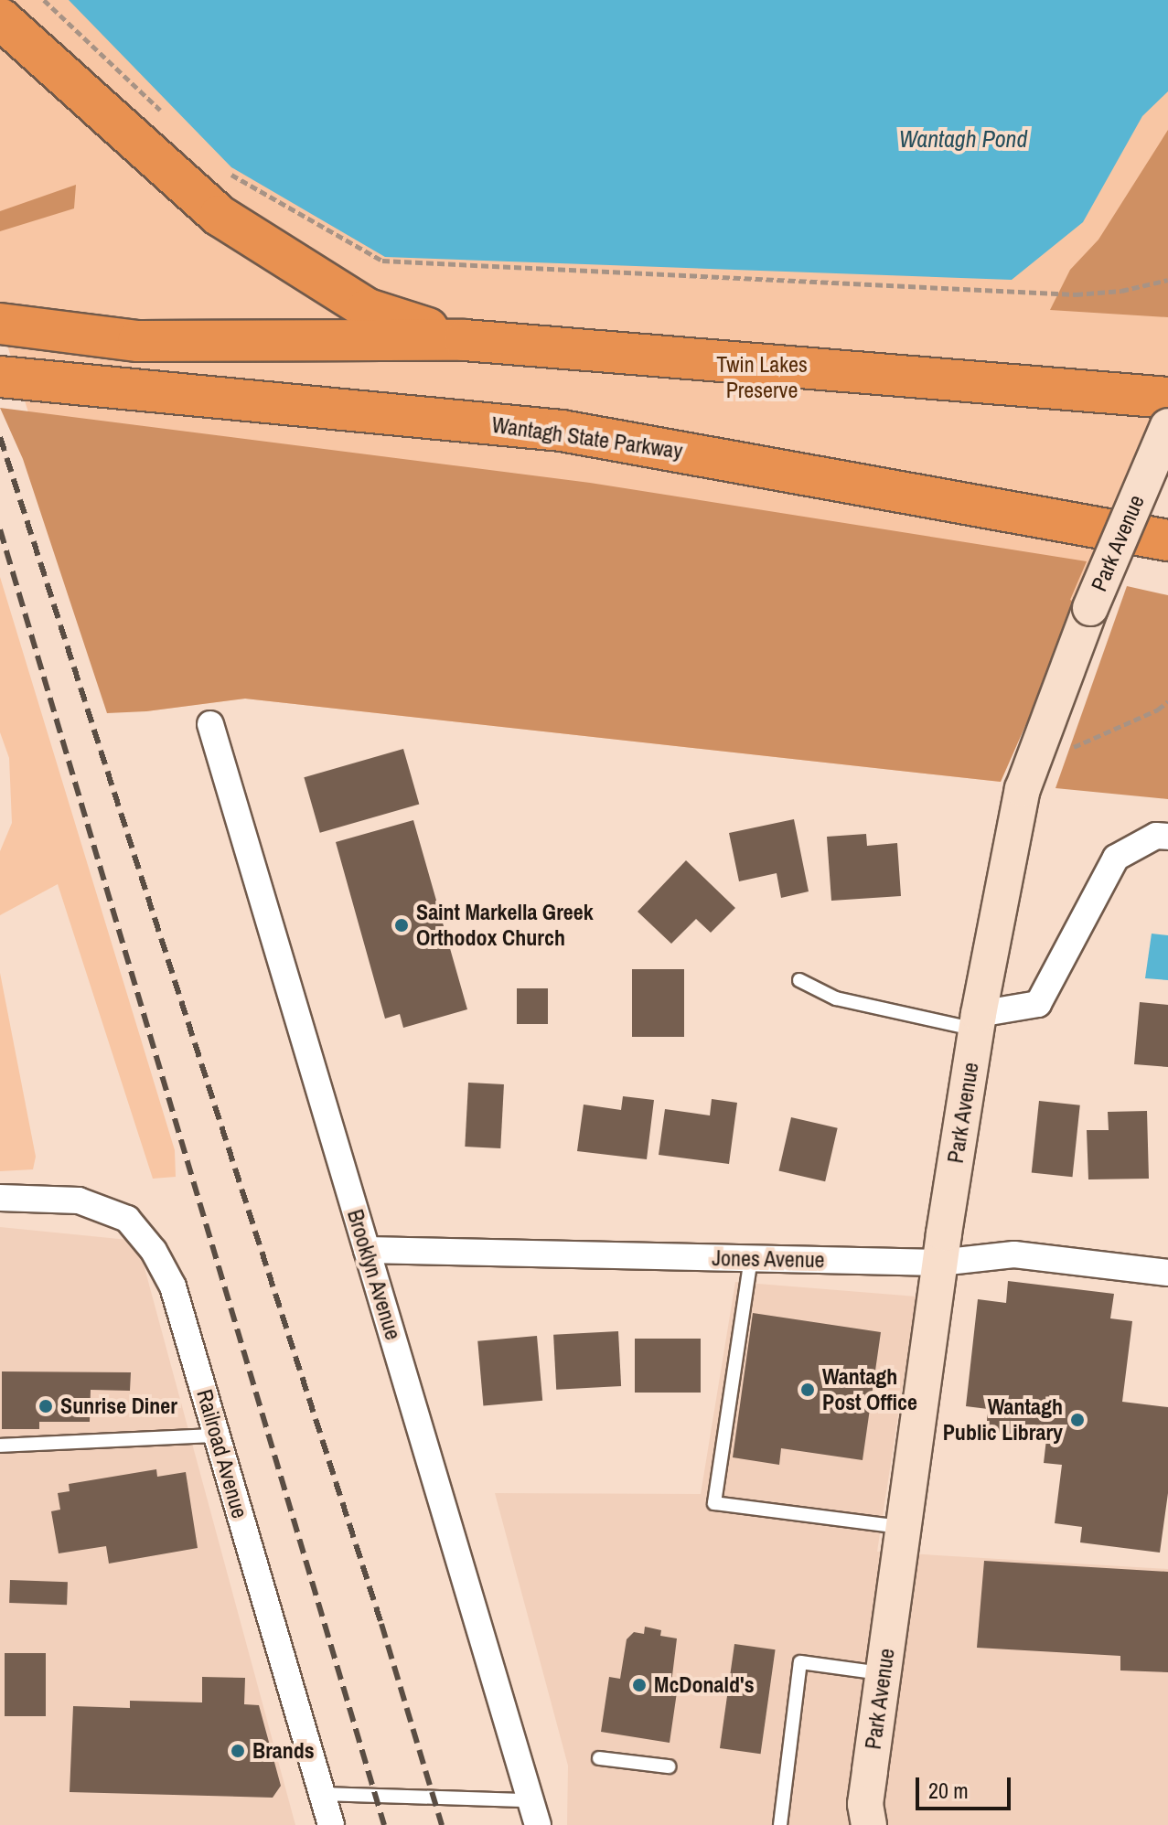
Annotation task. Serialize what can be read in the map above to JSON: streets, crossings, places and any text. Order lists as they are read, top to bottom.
{
  "streets": {
    "highway": ["Wantagh State Parkway"],
    "street": [
      "Park Avenue",
      "Jones Avenue",
      "Brooklyn Avenue",
      "Railroad Avenue"
    ]
  },
  "crossings": [
    ["Park Avenue", "Jones Avenue"],
    ["Jones Avenue", "Brooklyn Avenue"]
  ],
  "water": ["Wantagh Pond"],
  "parks": ["Twin Lakes Preserve"],
  "places": [
    "Saint Markella Greek Orthodox Church",
    "Wantagh Post Office",
    "Sunrise Diner",
    "Wantagh Public Library",
    "McDonald's",
    "Brands"
  ],
  "scale_bar": "20 m"
}
